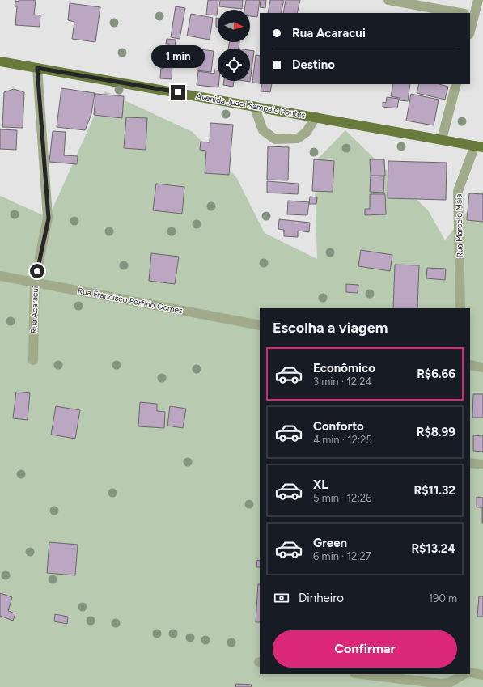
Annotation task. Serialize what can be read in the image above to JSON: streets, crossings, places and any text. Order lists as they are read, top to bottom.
{
  "streets": {
    "main road": ["Avenida Juaci Sampaio Pontes"],
    "street": ["Rua Marcelo Maia", "Rua Francisco Porfírio Gomes", "Rua Acaracui"]
  },
  "crossings": [
    ["Avenida Juaci Sampaio Pontes", "Rua Marcelo Maia"],
    ["Avenida Juaci Sampaio Pontes", "Rua Acaracui"],
    ["Rua Francisco Porfírio Gomes", "Rua Acaracui"]
  ],
  "north": "right",
  "page": {
    "banner": ["Rua Acaracui", "Destino"],
    "bubble": "1 min",
    "heading": "Escolha a viagem",
    "list": [
      {
        "name": "Econômico",
        "note": "3 min · 12:24",
        "value": "R$6.66"
      },
      {
        "name": "Conforto",
        "note": "4 min · 12:25",
        "value": "R$8.99"
      },
      {
        "name": "XL",
        "note": "5 min · 12:26",
        "value": "R$11.32"
      },
      {
        "name": "Green",
        "note": "6 min · 12:27",
        "value": "R$13.24"
      }
    ],
    "pay": ["Dinheiro", "190 m"],
    "buttons": "Confirmar"
  }
}
